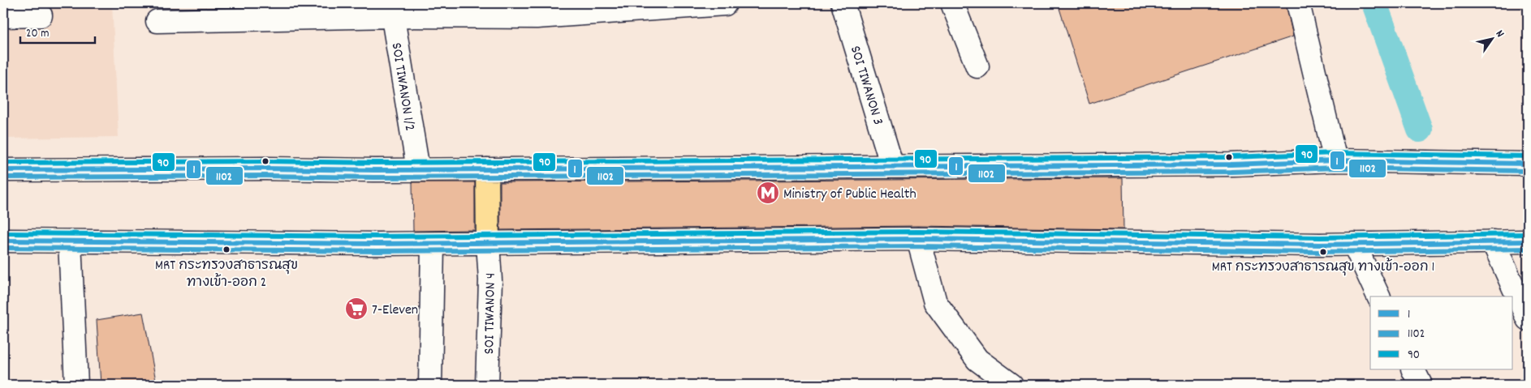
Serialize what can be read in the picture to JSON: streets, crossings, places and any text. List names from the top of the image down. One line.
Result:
{"streets":{"street":["SOI TIWANON 3","SOI TIWANON 1/2","SOI TIWANON 4"]},"places":{"metro station":["Ministry of Public Health"],"other":["MRT กระทรวงสาธารณสุข ทางเข้า-ออก 2","MRT กระทรวงสาธารณสุข ทางเข้า-ออก 1"],"supermarket":["7-Eleven"]},"lines":["transit line 90","transit line 1","transit line 1102"],"legend":["1","1102","90"],"scale_bar":"20 m","north":"top right"}
